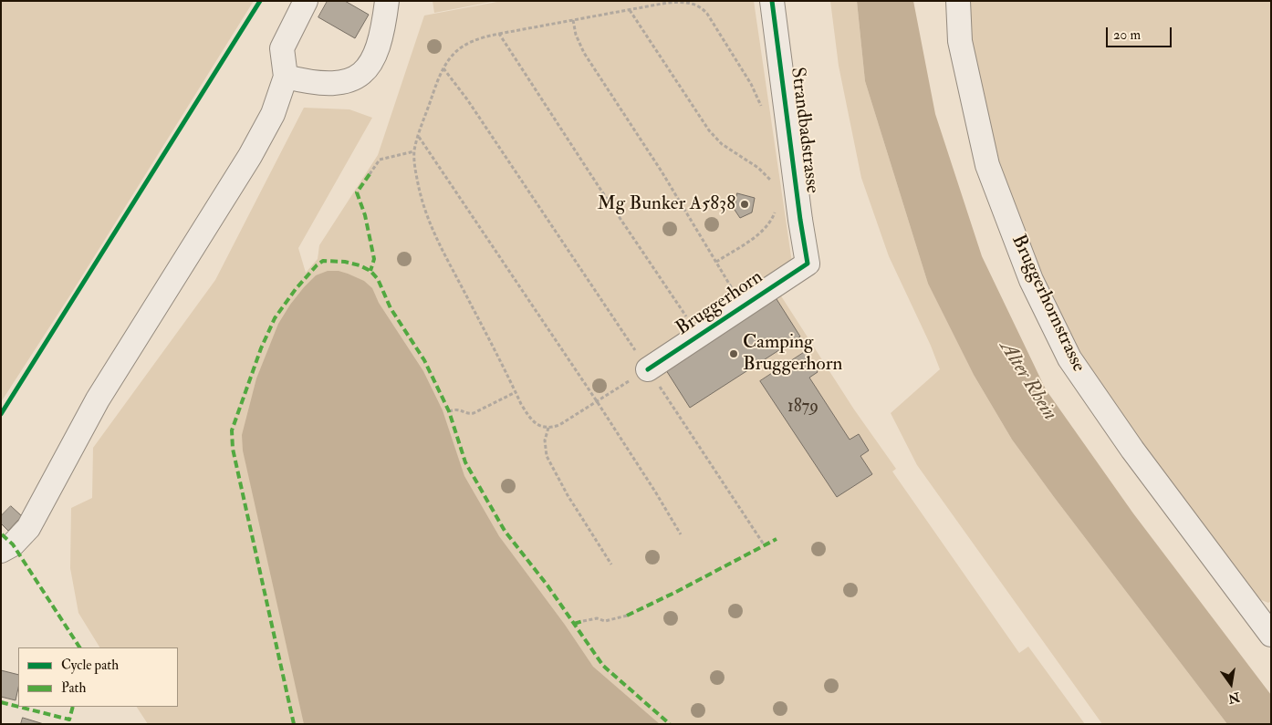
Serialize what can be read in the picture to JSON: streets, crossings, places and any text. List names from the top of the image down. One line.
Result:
{"streets":{"street":["Strandbadstrasse","Bruggerhorn","Bruggerhornstrasse"]},"crossings":[["Strandbadstrasse","Bruggerhorn"]],"water":["Alter Rhein"],"places":["Mg Bunker A5838","Camping Bruggerhorn"],"house_numbers":["1879"],"legend":["Cycle path","Path"],"scale_bar":"20 m","north":"bottom"}
